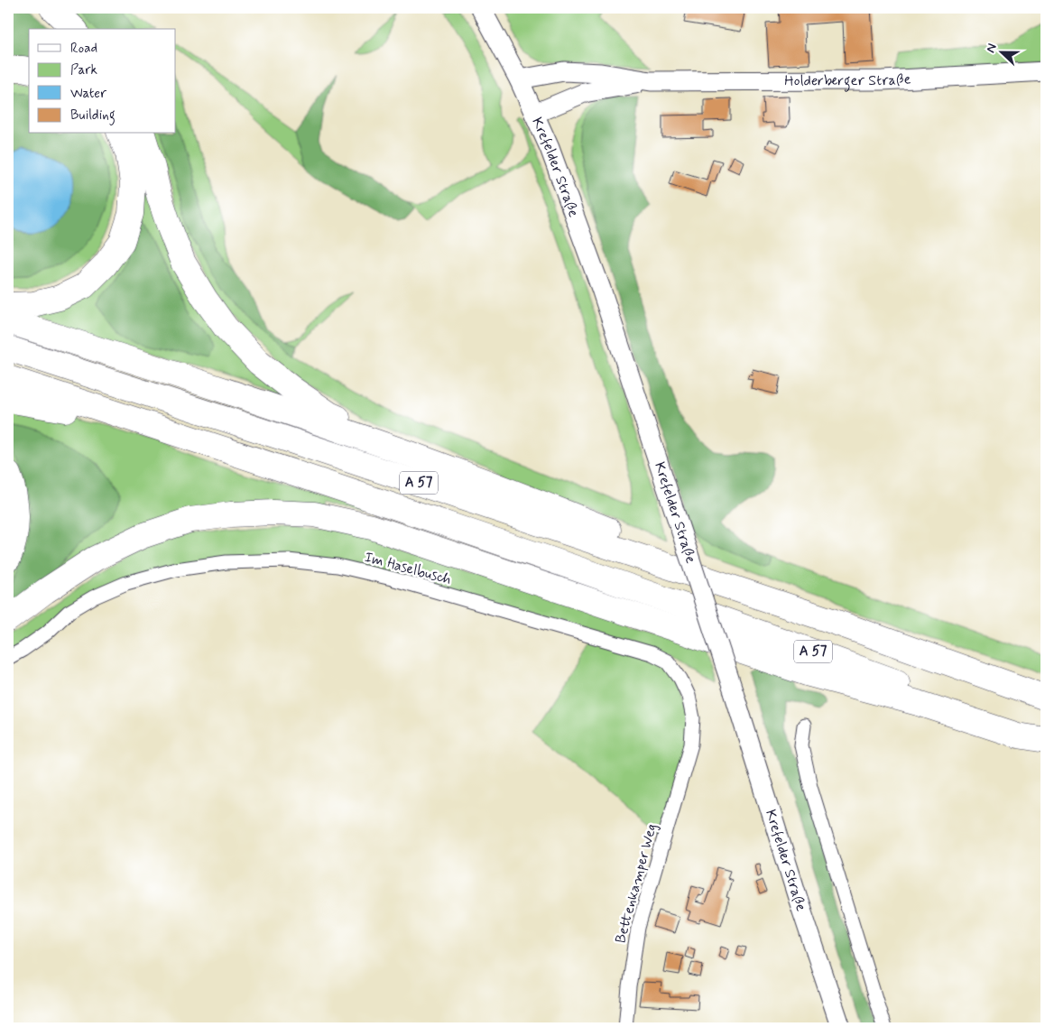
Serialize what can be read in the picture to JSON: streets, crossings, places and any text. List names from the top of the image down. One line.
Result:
{"streets":{"highway":["A 57"],"main road":["Holderberger Straße","Krefelder Straße"],"street":["Im Haselbusch","Bettenkamper Weg"]},"crossings":[["Holderberger Straße","Krefelder Straße"],["Im Haselbusch","Bettenkamper Weg"]],"legend":["Road","Park","Water","Building"],"north":"left"}
